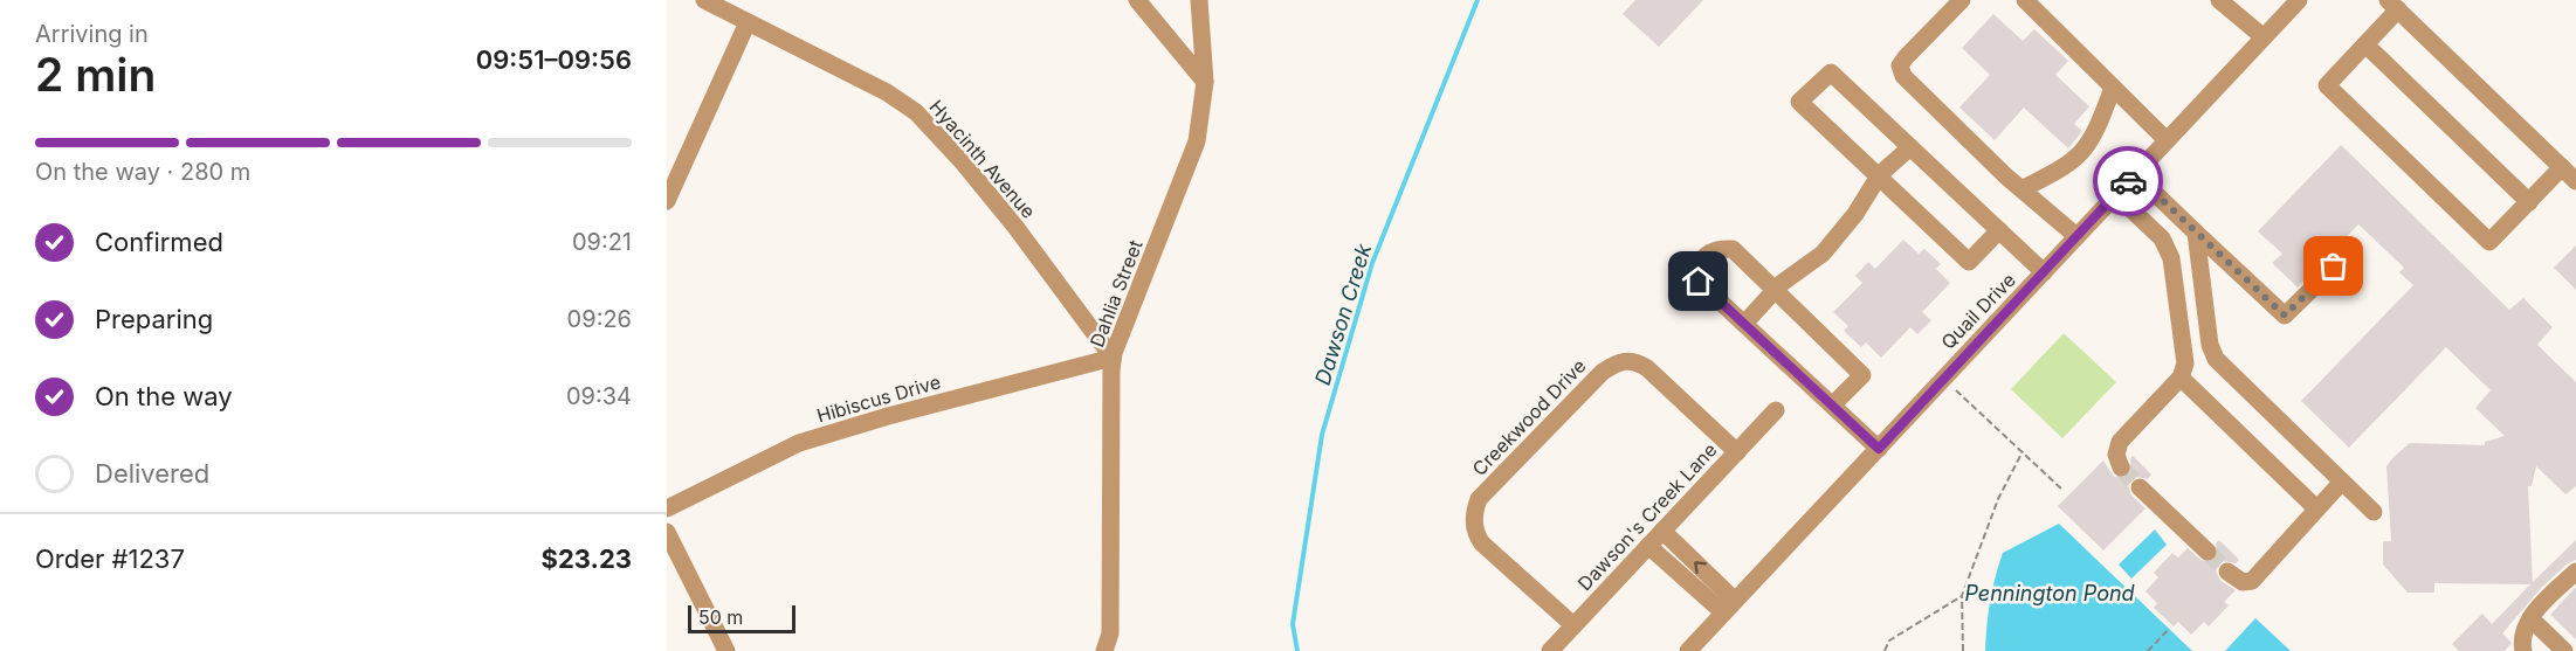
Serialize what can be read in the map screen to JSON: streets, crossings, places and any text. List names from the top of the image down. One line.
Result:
{"streets":{"street":["Hyacinth Avenue","Dahlia Street","Quail Drive","Hibiscus Drive","Creekwood Drive","Dawson's Creek Lane"]},"crossings":[["Hyacinth Avenue","Dahlia Street"],["Hyacinth Avenue","Hibiscus Drive"],["Dahlia Street","Hibiscus Drive"],["Creekwood Drive","Dawson's Creek Lane"]],"water":["Dawson Creek","Pennington Pond"],"scale_bar":"50 m","page":{"heading":["2 min","Arriving in","09:51–09:56"],"panel":["Order #1237","$23.23"],"bar":"On the way · 280 m","list":[["Confirmed","09:21"],["Preparing","09:26"],["On the way","09:34"],"Delivered"],"scale":"50 m"}}
